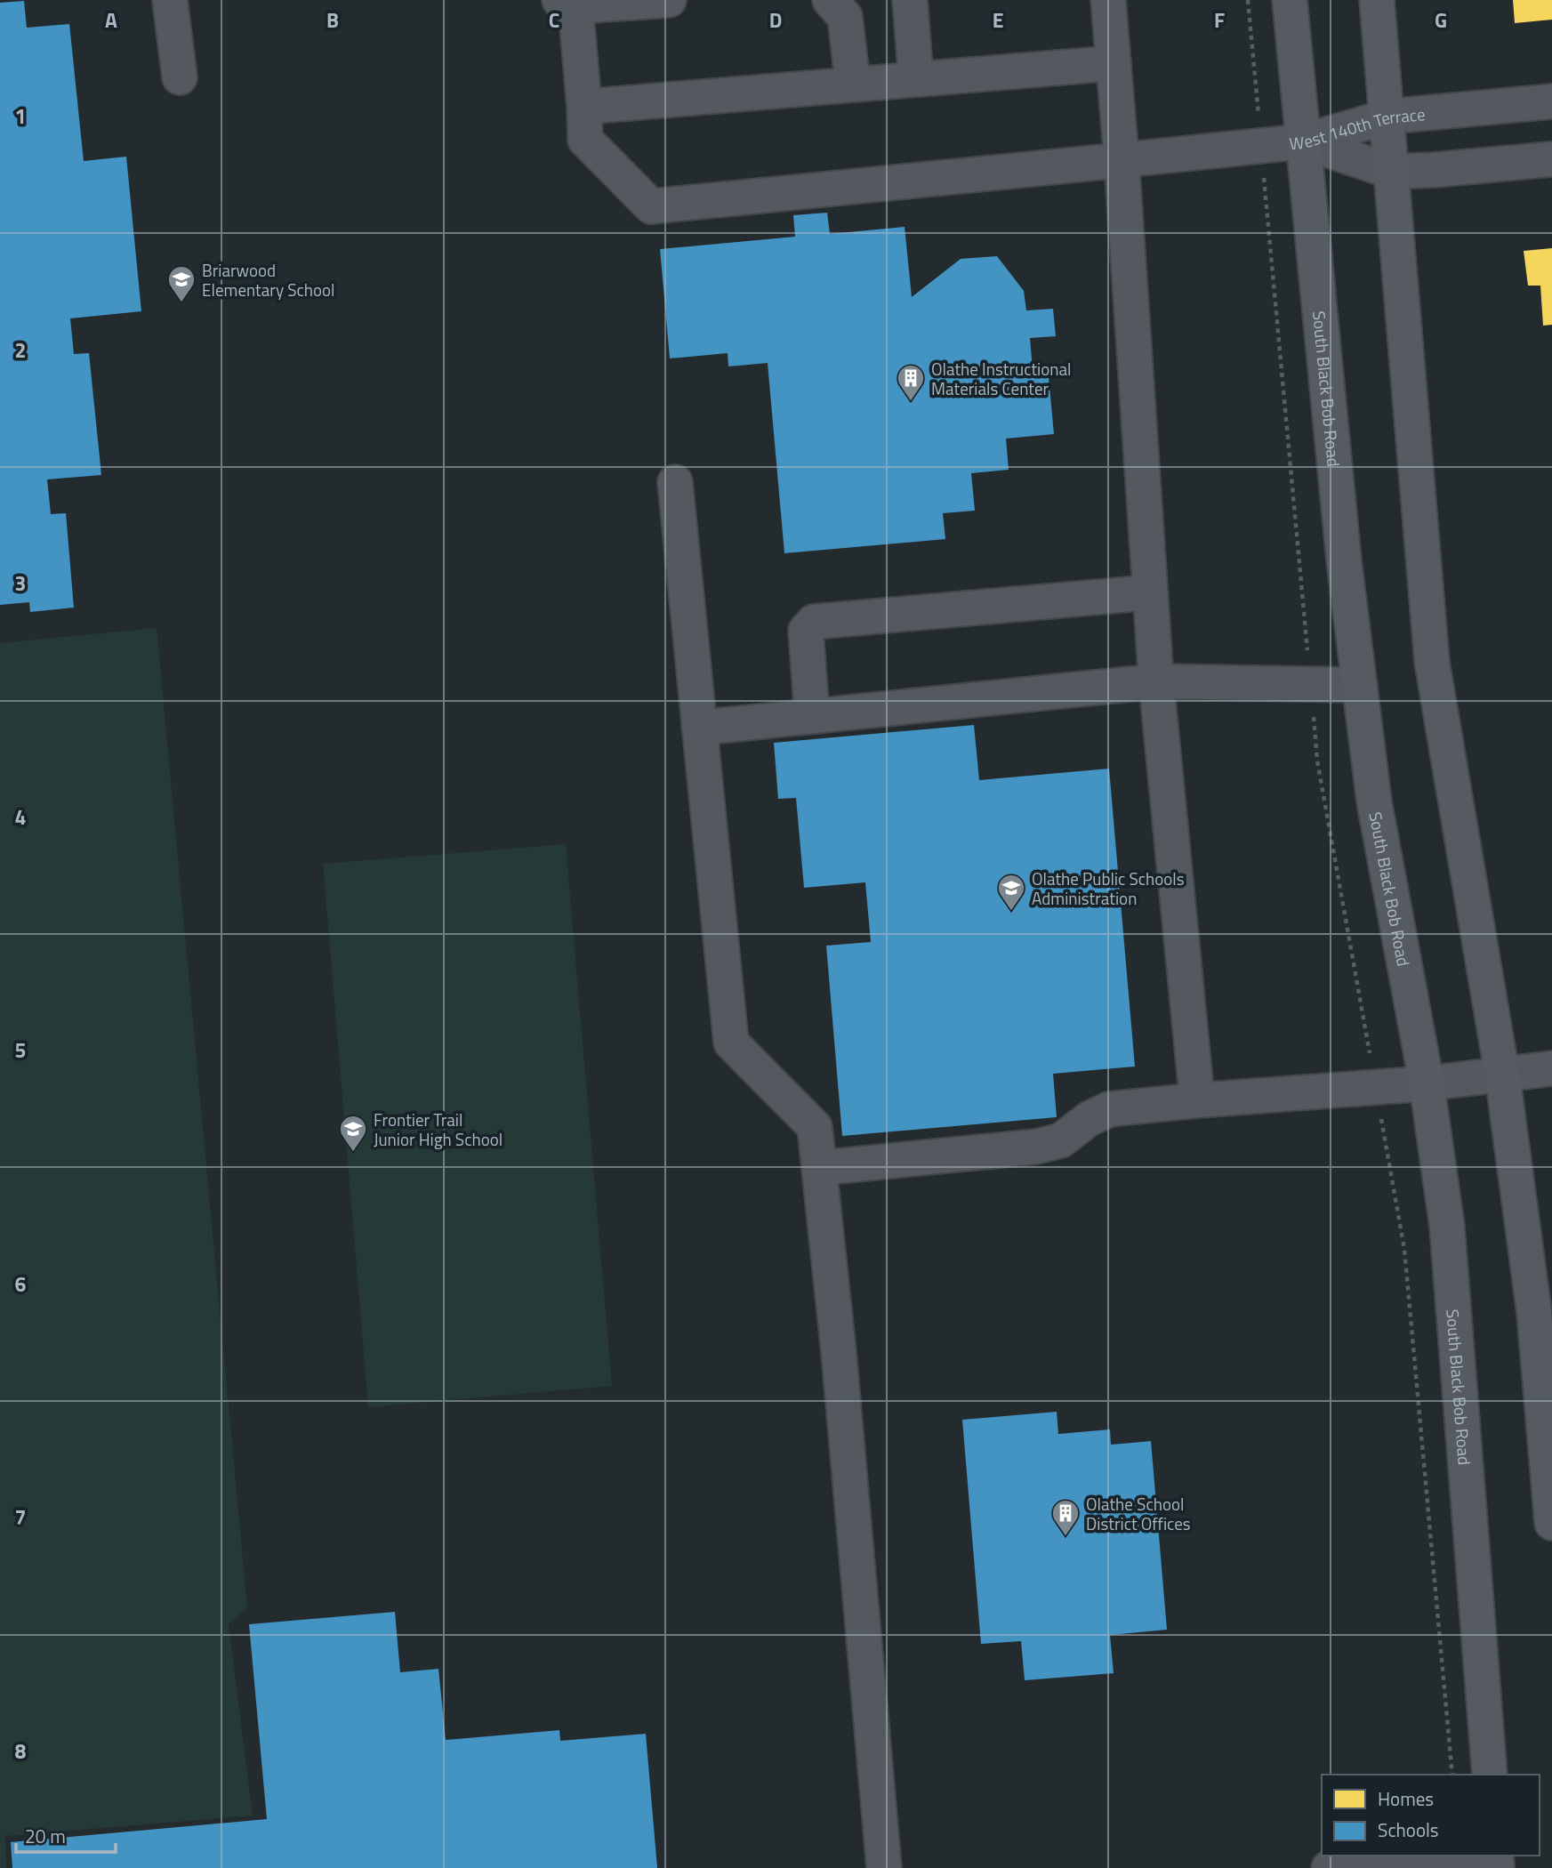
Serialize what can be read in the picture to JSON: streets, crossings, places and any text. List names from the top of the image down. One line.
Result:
{"streets":{"main road":["South Black Bob Road"],"street":["West 140th Terrace"]},"crossings":[["West 140th Terrace","South Black Bob Road"]],"places":{"school or university":["Briarwood Elementary School","Olathe Public Schools Administration","Frontier Trail Junior High School"],"building":["Olathe Instructional Materials Center","Olathe School District Offices"]},"legend":["Homes","Schools"],"scale_bar":"20 m","grid":{"columns":["A","B","C","D","E","F","G"],"rows":["1","2","3","4","5","6","7","8"]}}
